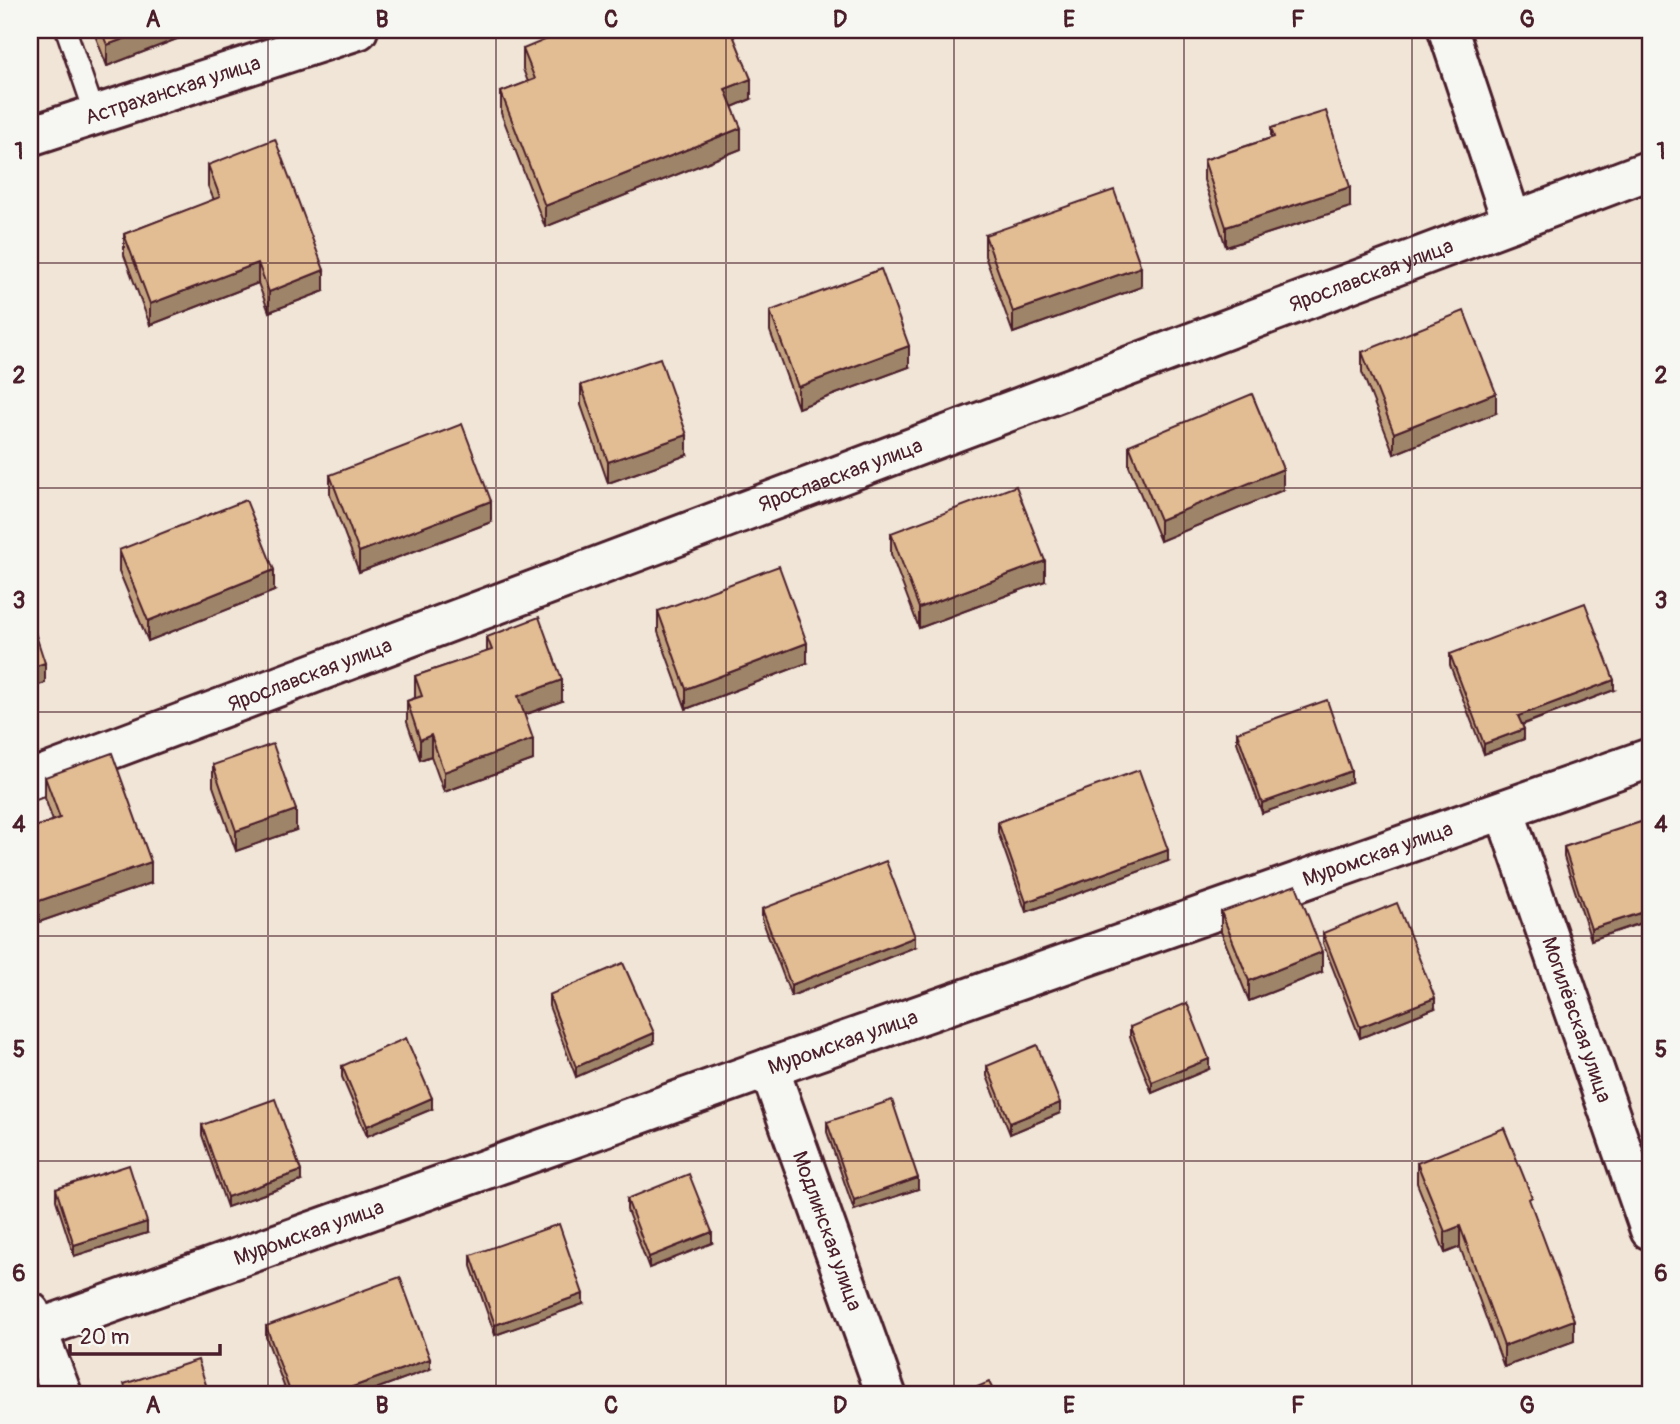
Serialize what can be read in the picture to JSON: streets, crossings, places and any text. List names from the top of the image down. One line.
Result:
{"streets":{"street":["Астраханская улица","Ярославская улица","Муромская улица","Могилёвская улица","Модлинская улица"]},"crossings":[["Муромская улица","Могилёвская улица"],["Муромская улица","Модлинская улица"]],"scale_bar":"20 m","grid":{"columns":["A","B","C","D","E","F","G"],"rows":["1","2","3","4","5","6"]}}
